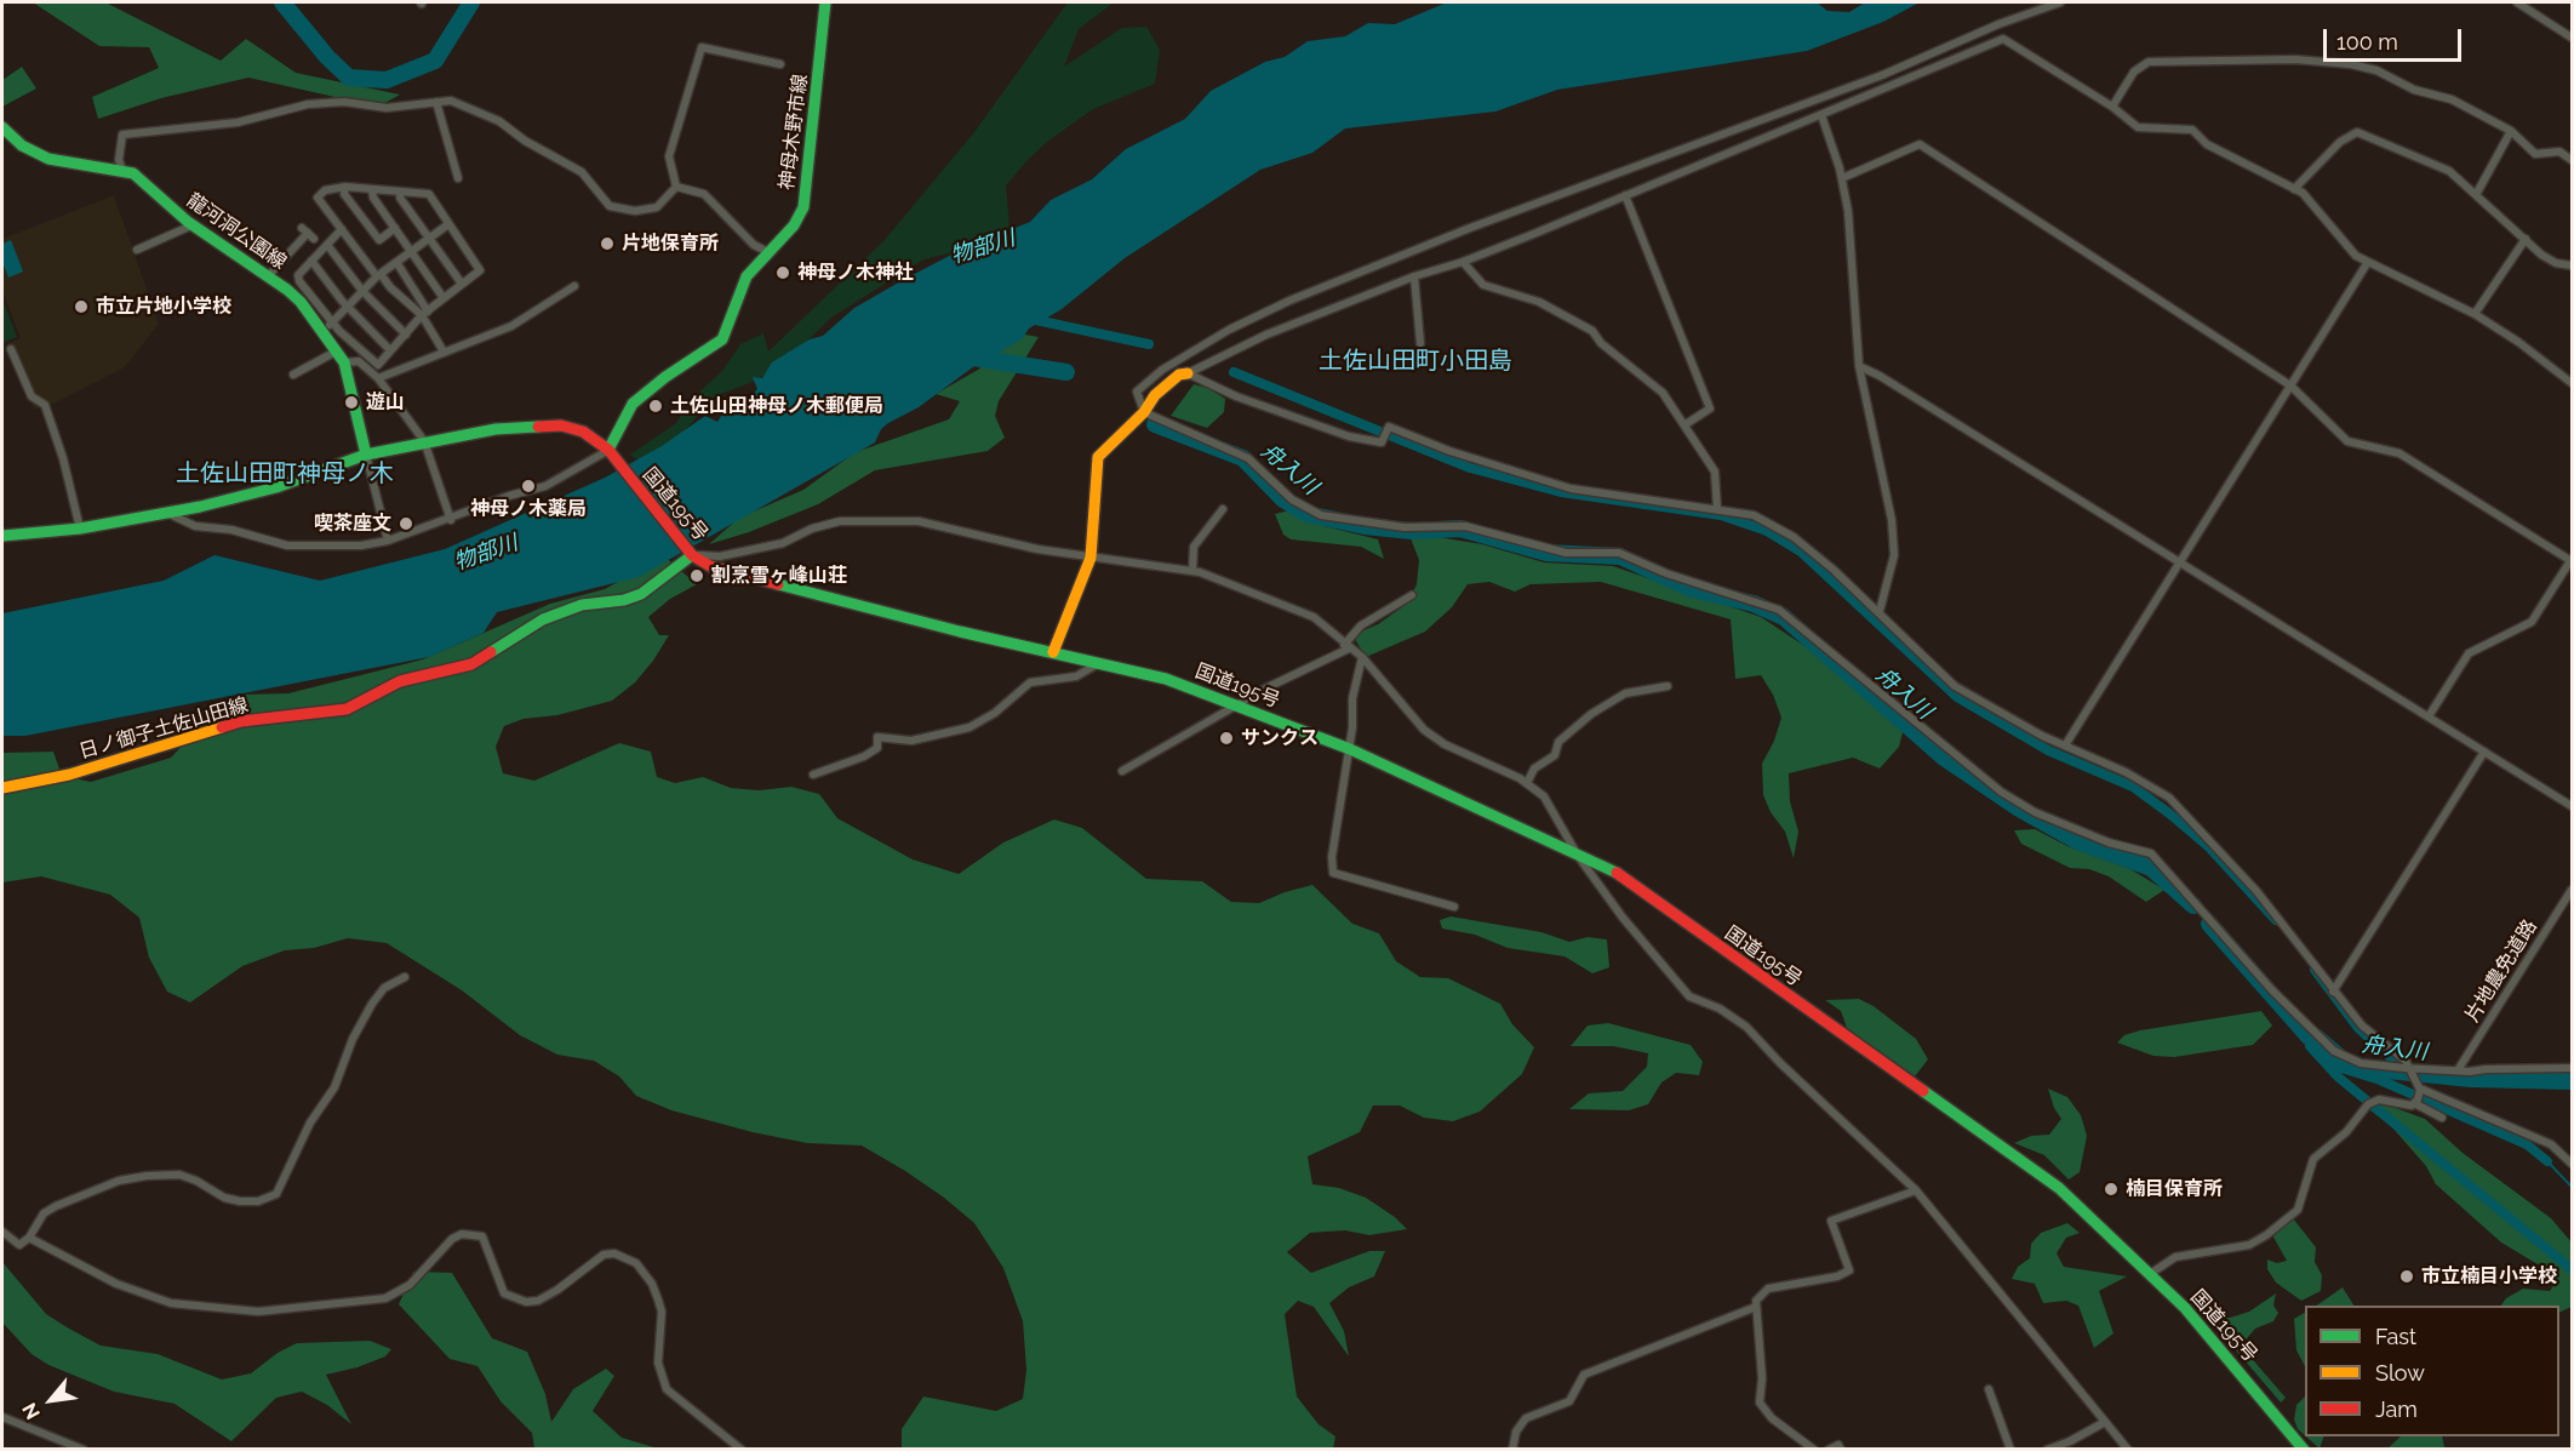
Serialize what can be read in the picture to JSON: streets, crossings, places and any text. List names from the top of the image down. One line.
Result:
{"streets":{"main road":["神母木野市線","龍河洞公園線","国道195号","日ノ御子土佐山田線"],"street":["片地農免道路"]},"crossings":[["神母木野市線","国道195号"],["龍河洞公園線","国道195号"],["国道195号","日ノ御子土佐山田線"]],"districts":["土佐山田町小田島","土佐山田町神母ノ木"],"water":["物部川","舟入川"],"places":["片地保育所","神母ノ木神社","市立片地小学校","遊山","土佐山田神母ノ木郵便局","神母ノ木薬局","喫茶座文","割烹雪ヶ峰山荘","サンクス","楠目保育所","市立楠目小学校"],"legend":["Fast","Slow","Jam"],"scale_bar":"100 m","north":"bottom left"}
